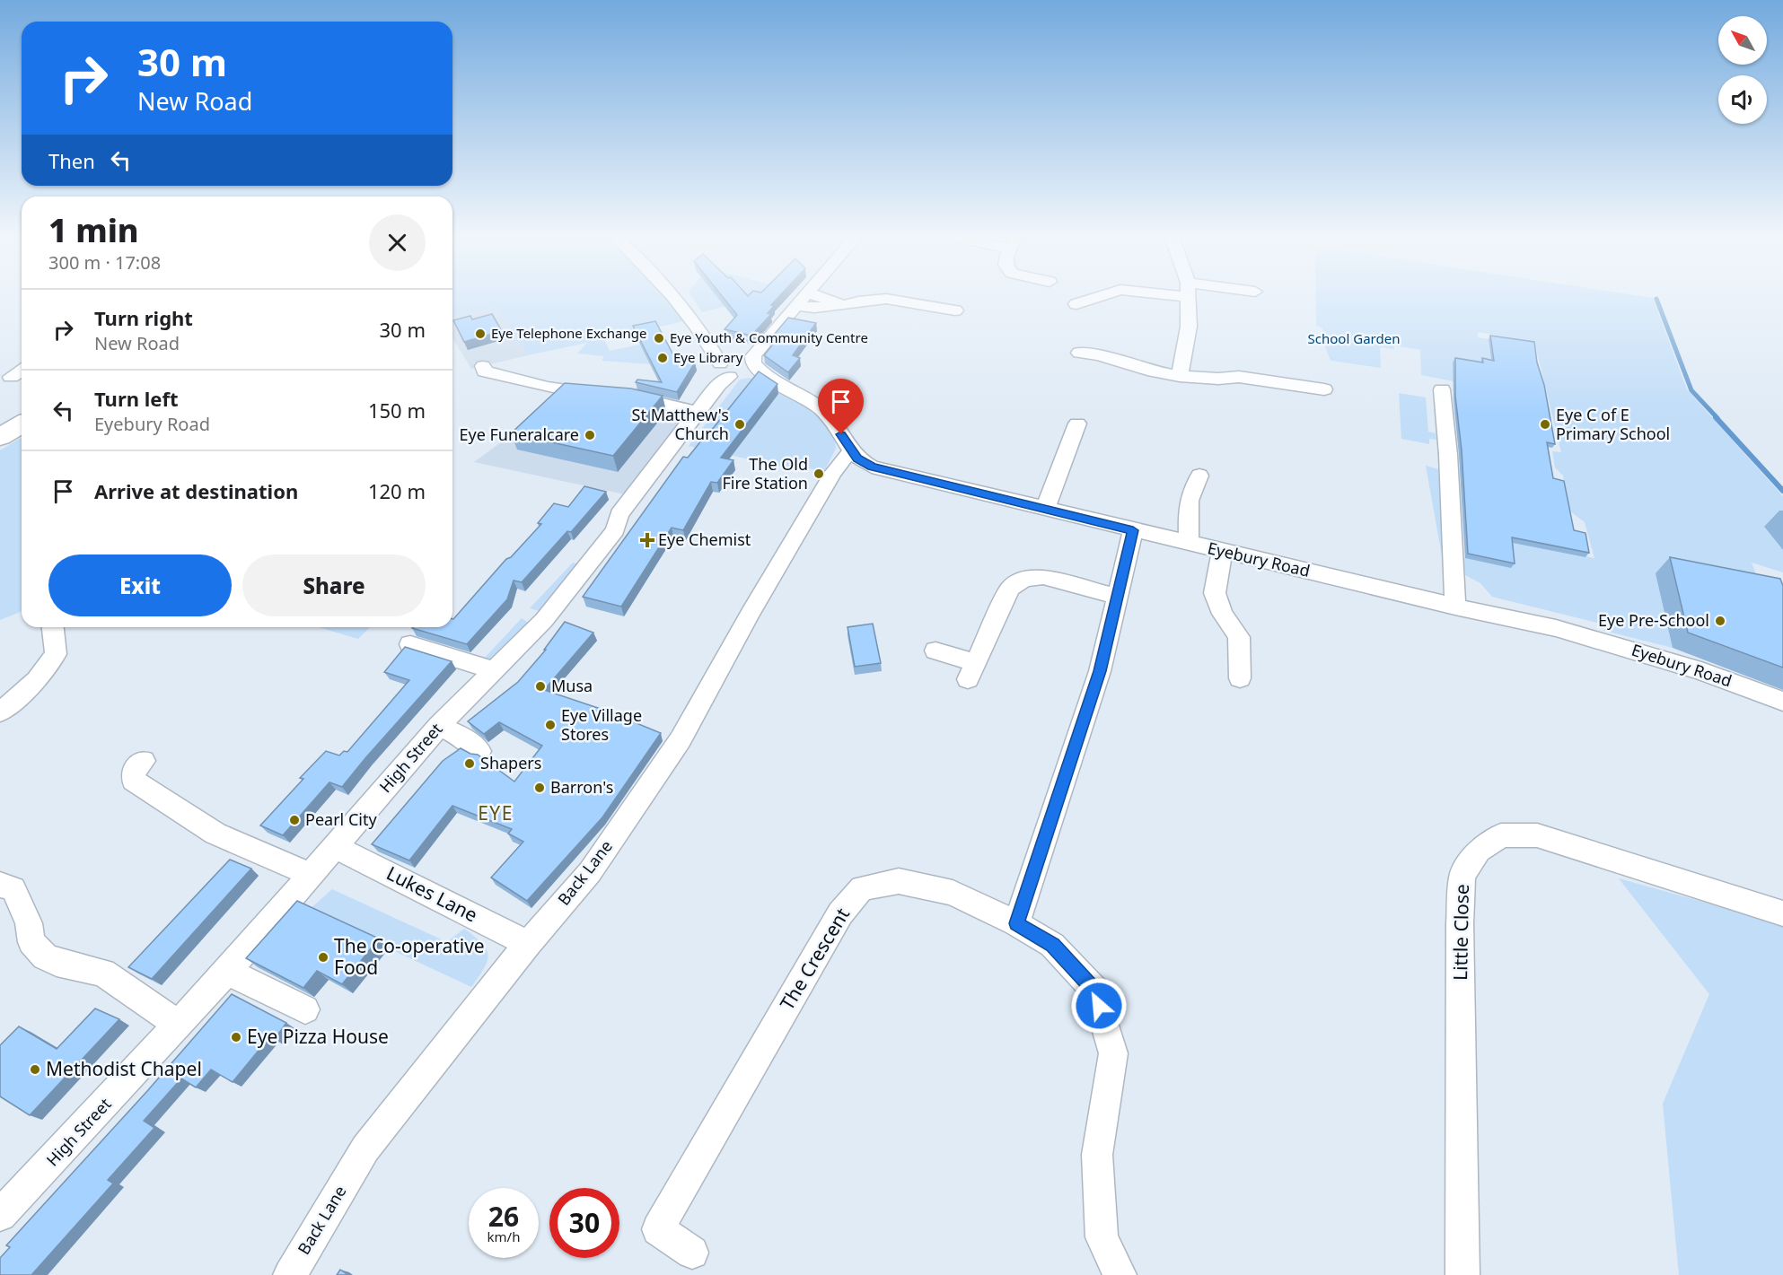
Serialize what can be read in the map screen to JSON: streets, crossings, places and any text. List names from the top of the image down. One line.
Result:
{"streets":{"street":["Eyebury Road","High Street","Back Lane","Lukes Lane","Little Close","The Crescent"]},"crossings":[["Eyebury Road","High Street"],["Eyebury Road","Back Lane"],["High Street","Lukes Lane"],["Back Lane","Lukes Lane"]],"districts":["EYE"],"parks":["School Garden"],"places":{"other":["Eye Telephone Exchange","Eye Youth & Community Centre","Eye Library","St Matthew's Church","Eye C of E Primary School","Eye Funeralcare","The Old Fire Station","Eye Pre-School","Musa","Eye Village Stores","Shapers","Barron's","Pearl City","The Co-operative Food","Eye Pizza House","Methodist Chapel"],"health":["Eye Chemist"]},"north":"top left","page":{"turn":["30 m","New Road"],"then":"Then","heading":["1 min","300 m · 17:08"],"list":[{"name":"Turn right","note":"New Road","value":"30 m"},{"name":"Turn left","note":"Eyebury Road","value":"150 m"},{"name":"Arrive at destination","value":"120 m"}],"buttons":["Exit","Share"],"speed":"26 km/h","limit":"30"}}
